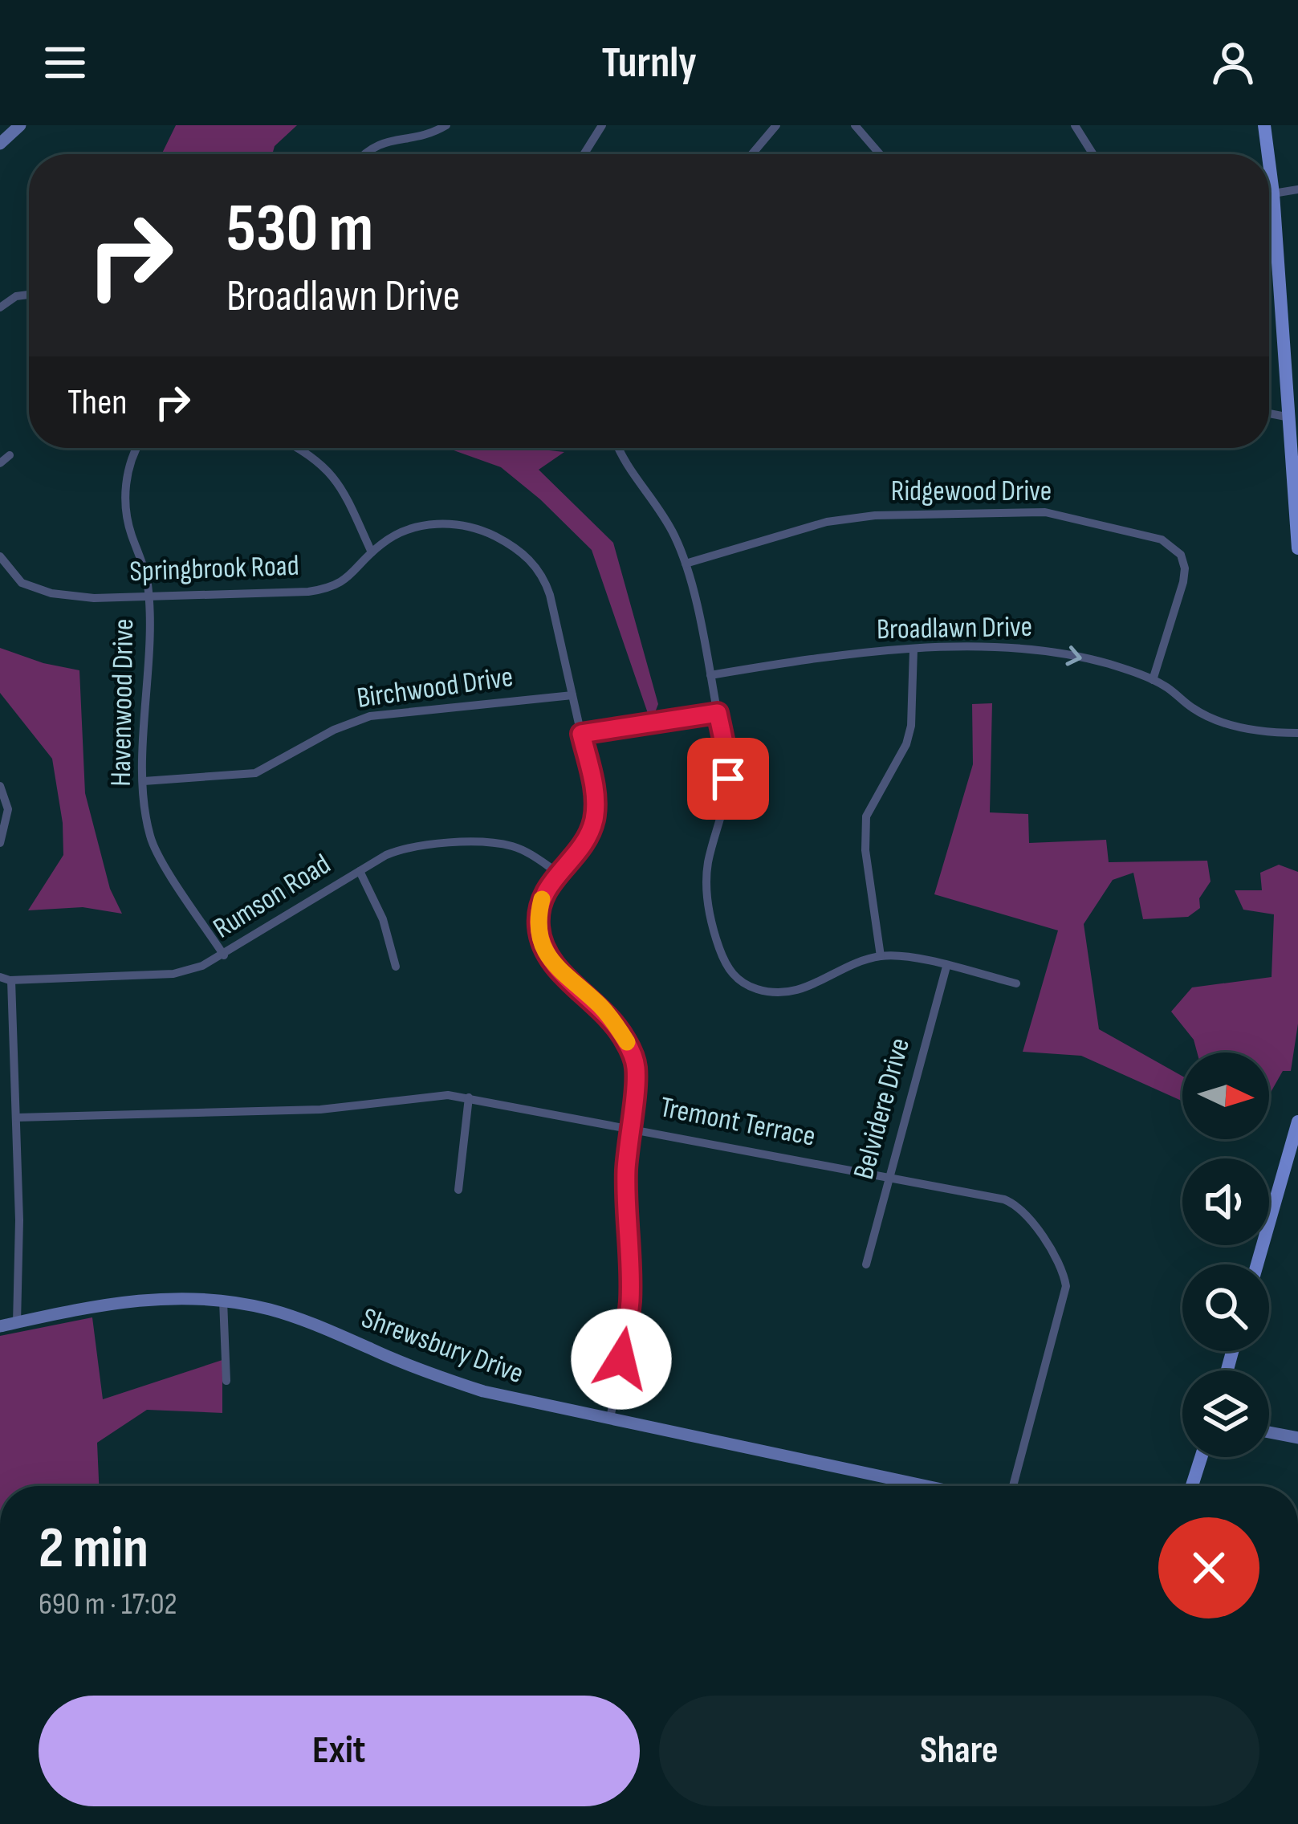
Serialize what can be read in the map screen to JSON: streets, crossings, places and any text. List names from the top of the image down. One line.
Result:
{"streets":{"main road":["Shrewsbury Drive"],"street":["Ridgewood Drive","Springbrook Road","Broadlawn Drive","Birchwood Drive","Havenwood Drive","Rumson Road","Belvidere Drive","Tremont Terrace"]},"crossings":[["Ridgewood Drive","Broadlawn Drive"],["Springbrook Road","Birchwood Drive"],["Springbrook Road","Havenwood Drive"],["Springbrook Road","Rumson Road"],["Springbrook Road","Tremont Terrace"],["Springbrook Road","Shrewsbury Drive"],["Birchwood Drive","Havenwood Drive"],["Havenwood Drive","Rumson Road"],["Belvidere Drive","Tremont Terrace"]],"one_way":["Broadlawn Drive"],"north":"right","page":{"header":"Turnly","turn":["530 m","Broadlawn Drive"],"then":"Then","heading":["2 min","690 m · 17:02"],"buttons":["Exit","Share"]}}
